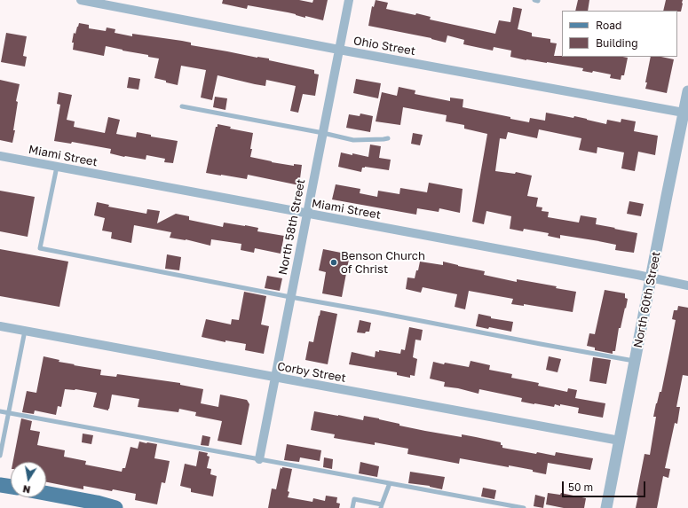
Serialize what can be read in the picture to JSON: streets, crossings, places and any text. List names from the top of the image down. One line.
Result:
{"streets":{"street":["Ohio Street","Miami Street","North 58th Street","North 60th Street","Corby Street"]},"crossings":[["Ohio Street","North 58th Street"],["Ohio Street","North 60th Street"],["Miami Street","North 58th Street"],["Miami Street","North 60th Street"],["North 58th Street","Corby Street"],["North 60th Street","Corby Street"]],"places":["Benson Church of Christ"],"legend":["Road","Building"],"scale_bar":"50 m","north":"bottom"}
